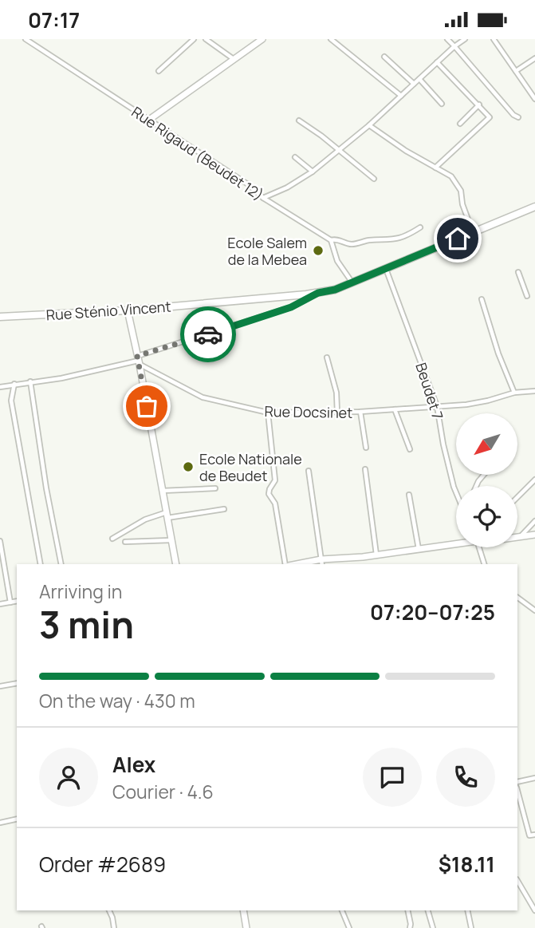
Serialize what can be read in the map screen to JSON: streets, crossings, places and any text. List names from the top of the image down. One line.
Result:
{"streets":{"main road":["Rue Sténio Vincent"],"street":["Rue Rigaud (Beudet 12)","Beudet 7","Rue Docsinet"]},"crossings":[["Rue Sténio Vincent","Beudet 7"],["Beudet 7","Rue Docsinet"]],"places":["Ecole Salem de la Mebea","Ecole Nationale de Beudet"],"north":"bottom left","page":{"status":"07:17","heading":["3 min","Arriving in","07:20–07:25"],"panel":["Alex","Courier · 4.6","Order #2689","$18.11"],"bar":"On the way · 430 m"}}
